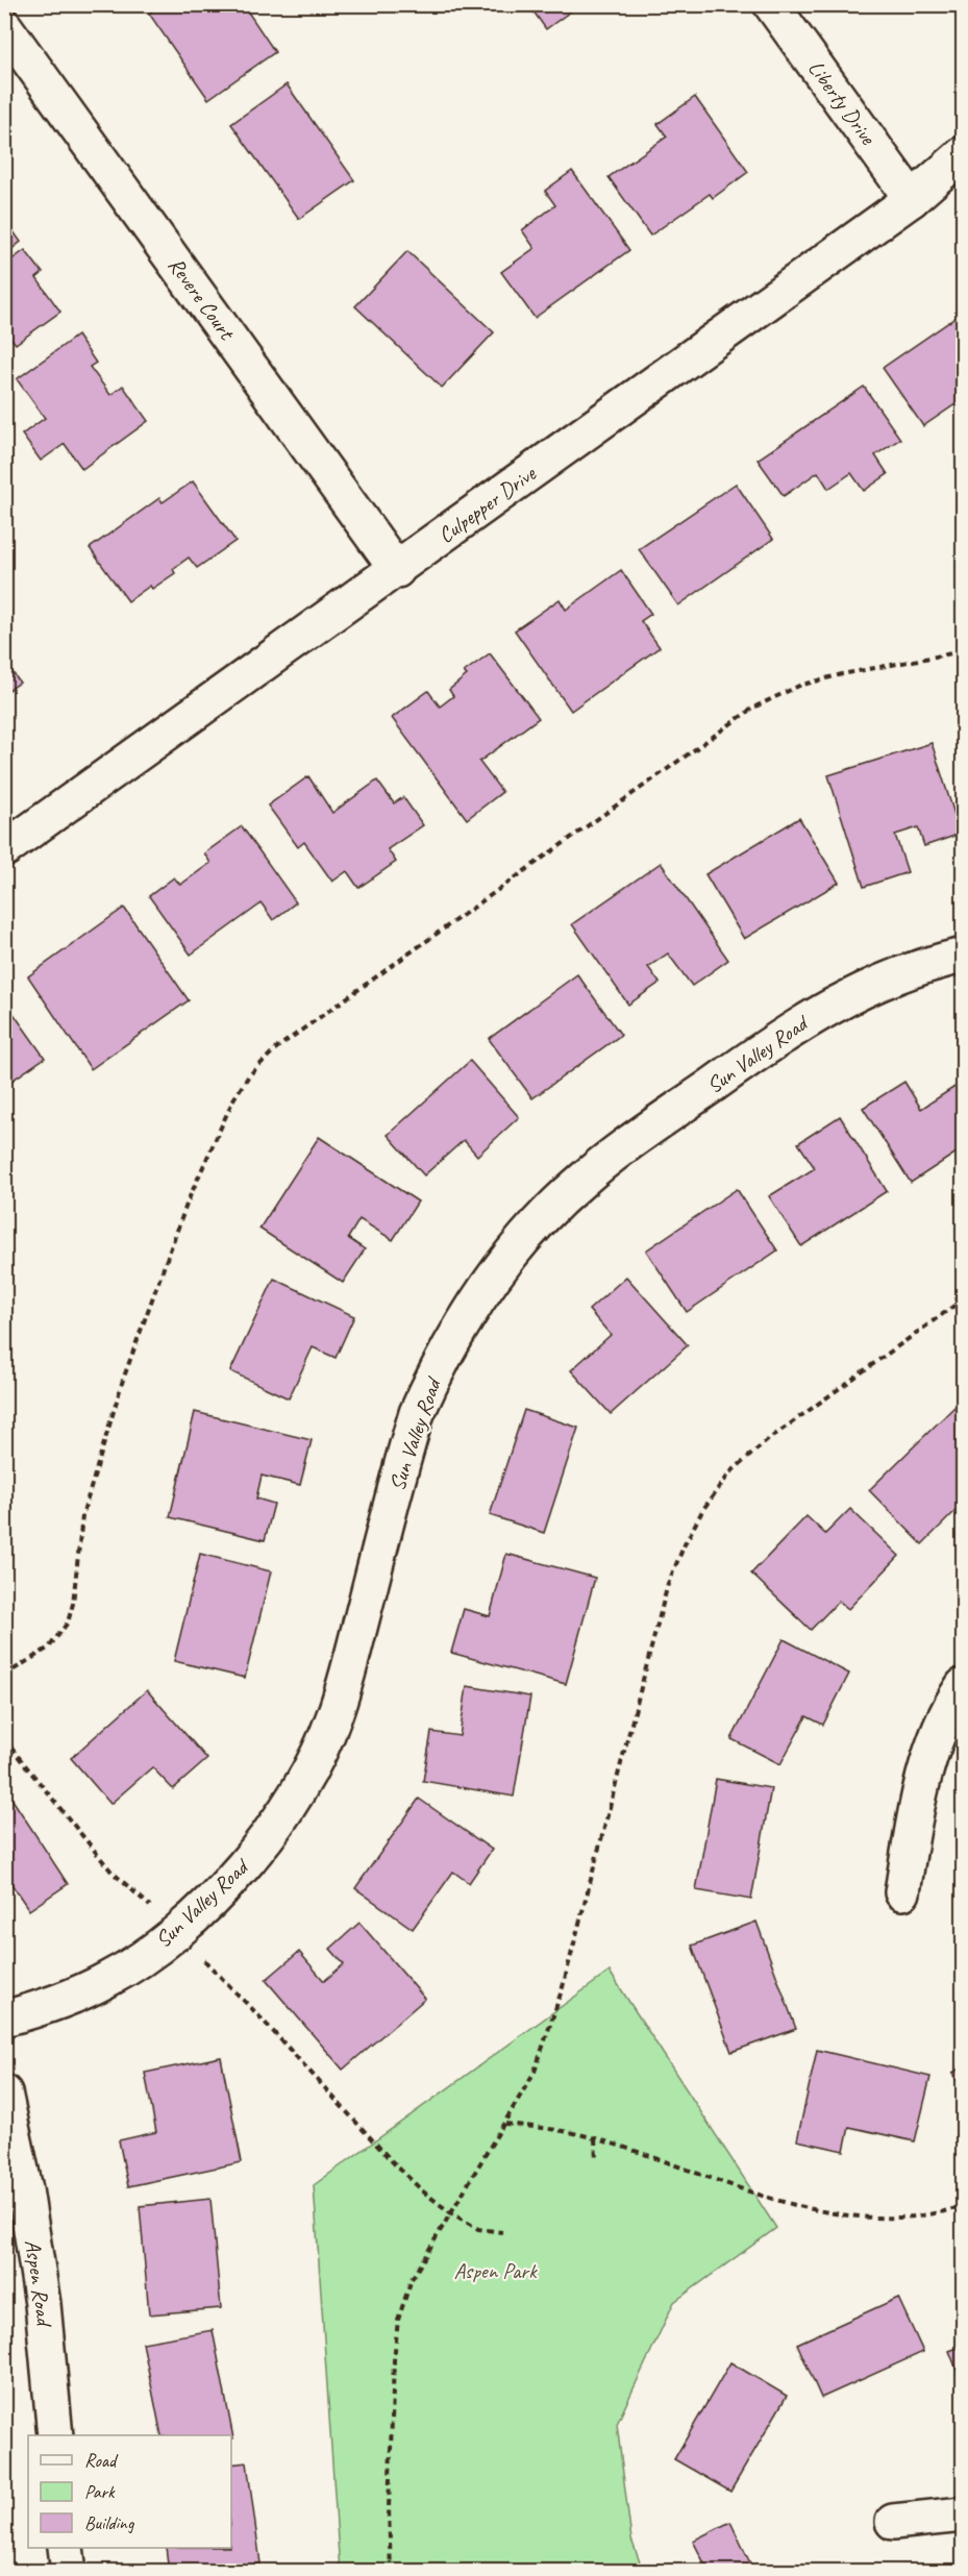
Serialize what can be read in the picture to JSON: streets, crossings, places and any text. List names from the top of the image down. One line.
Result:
{"streets":{"street":["Liberty Drive","Revere Court","Culpepper Drive","Sun Valley Road","Aspen Road"]},"crossings":[["Liberty Drive","Culpepper Drive"],["Revere Court","Culpepper Drive"]],"parks":["Aspen Park"],"legend":["Road","Park","Building"]}
